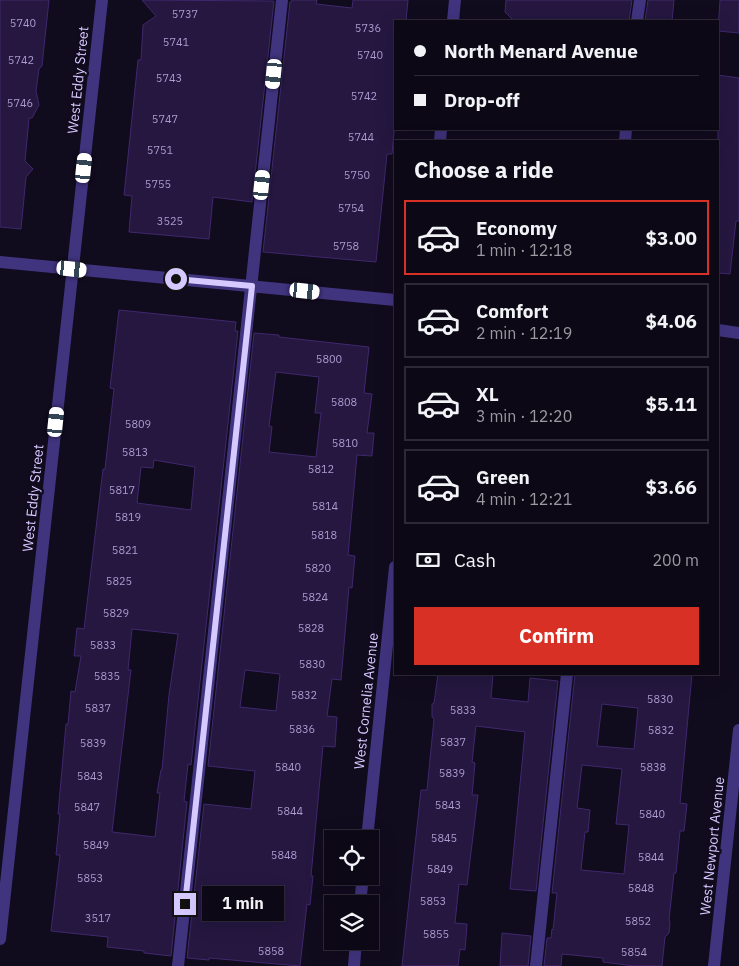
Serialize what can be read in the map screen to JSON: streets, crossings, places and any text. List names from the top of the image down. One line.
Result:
{"streets":{"street":["West Eddy Street","West Cornelia Avenue","West Newport Avenue"]},"house_numbers":["5737","5740","5736","5741","5740","5742","5743","5742","5746","5747","5744","5751","5750","5755","5754","3525","5758","5800","5808","5809","5810","5813","5812","5817","5814","5819","5818","5821","5820","5825","5824","5829","5828","5833","5830","5835","5832","5830","5837","5833","5836","5832","5837","5839","5840","5838","5839","5843","5843","5847","5844","5840","5845","5849","5848","5844","5849","5853","5848","5853","3517","5852","5855","5858","5854"],"page":{"banner":["North Menard Avenue","Drop-off"],"heading":"Choose a ride","list":[{"name":"Economy","note":"1 min · 12:18","value":"$3.00"},{"name":"Comfort","note":"2 min · 12:19","value":"$4.06"},{"name":"XL","note":"3 min · 12:20","value":"$5.11"},{"name":"Green","note":"4 min · 12:21","value":"$3.66"}],"pay":["Cash","200 m"],"buttons":"Confirm","bubble":"1 min"}}
